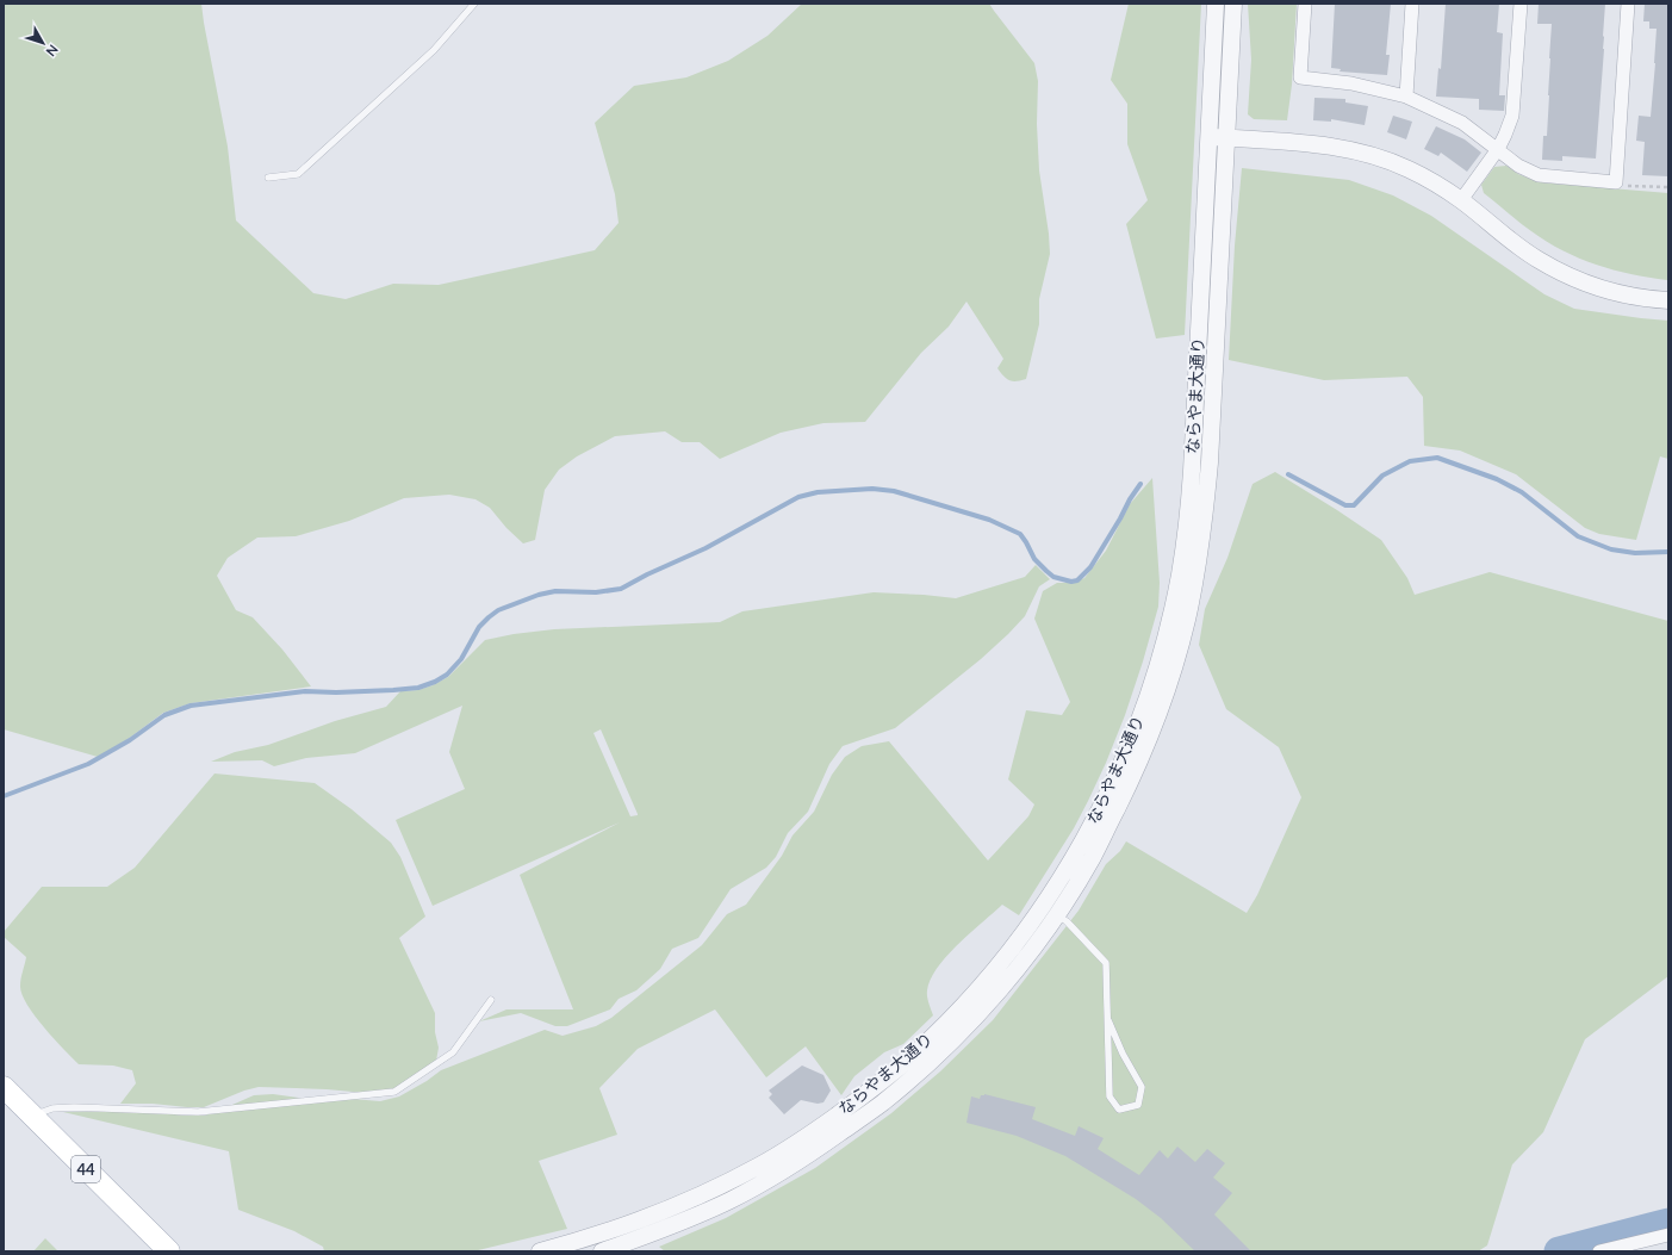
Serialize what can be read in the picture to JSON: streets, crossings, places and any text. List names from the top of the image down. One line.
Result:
{"streets":{"main road":["44"],"street":["ならやま大通り"]},"north":"bottom right"}
